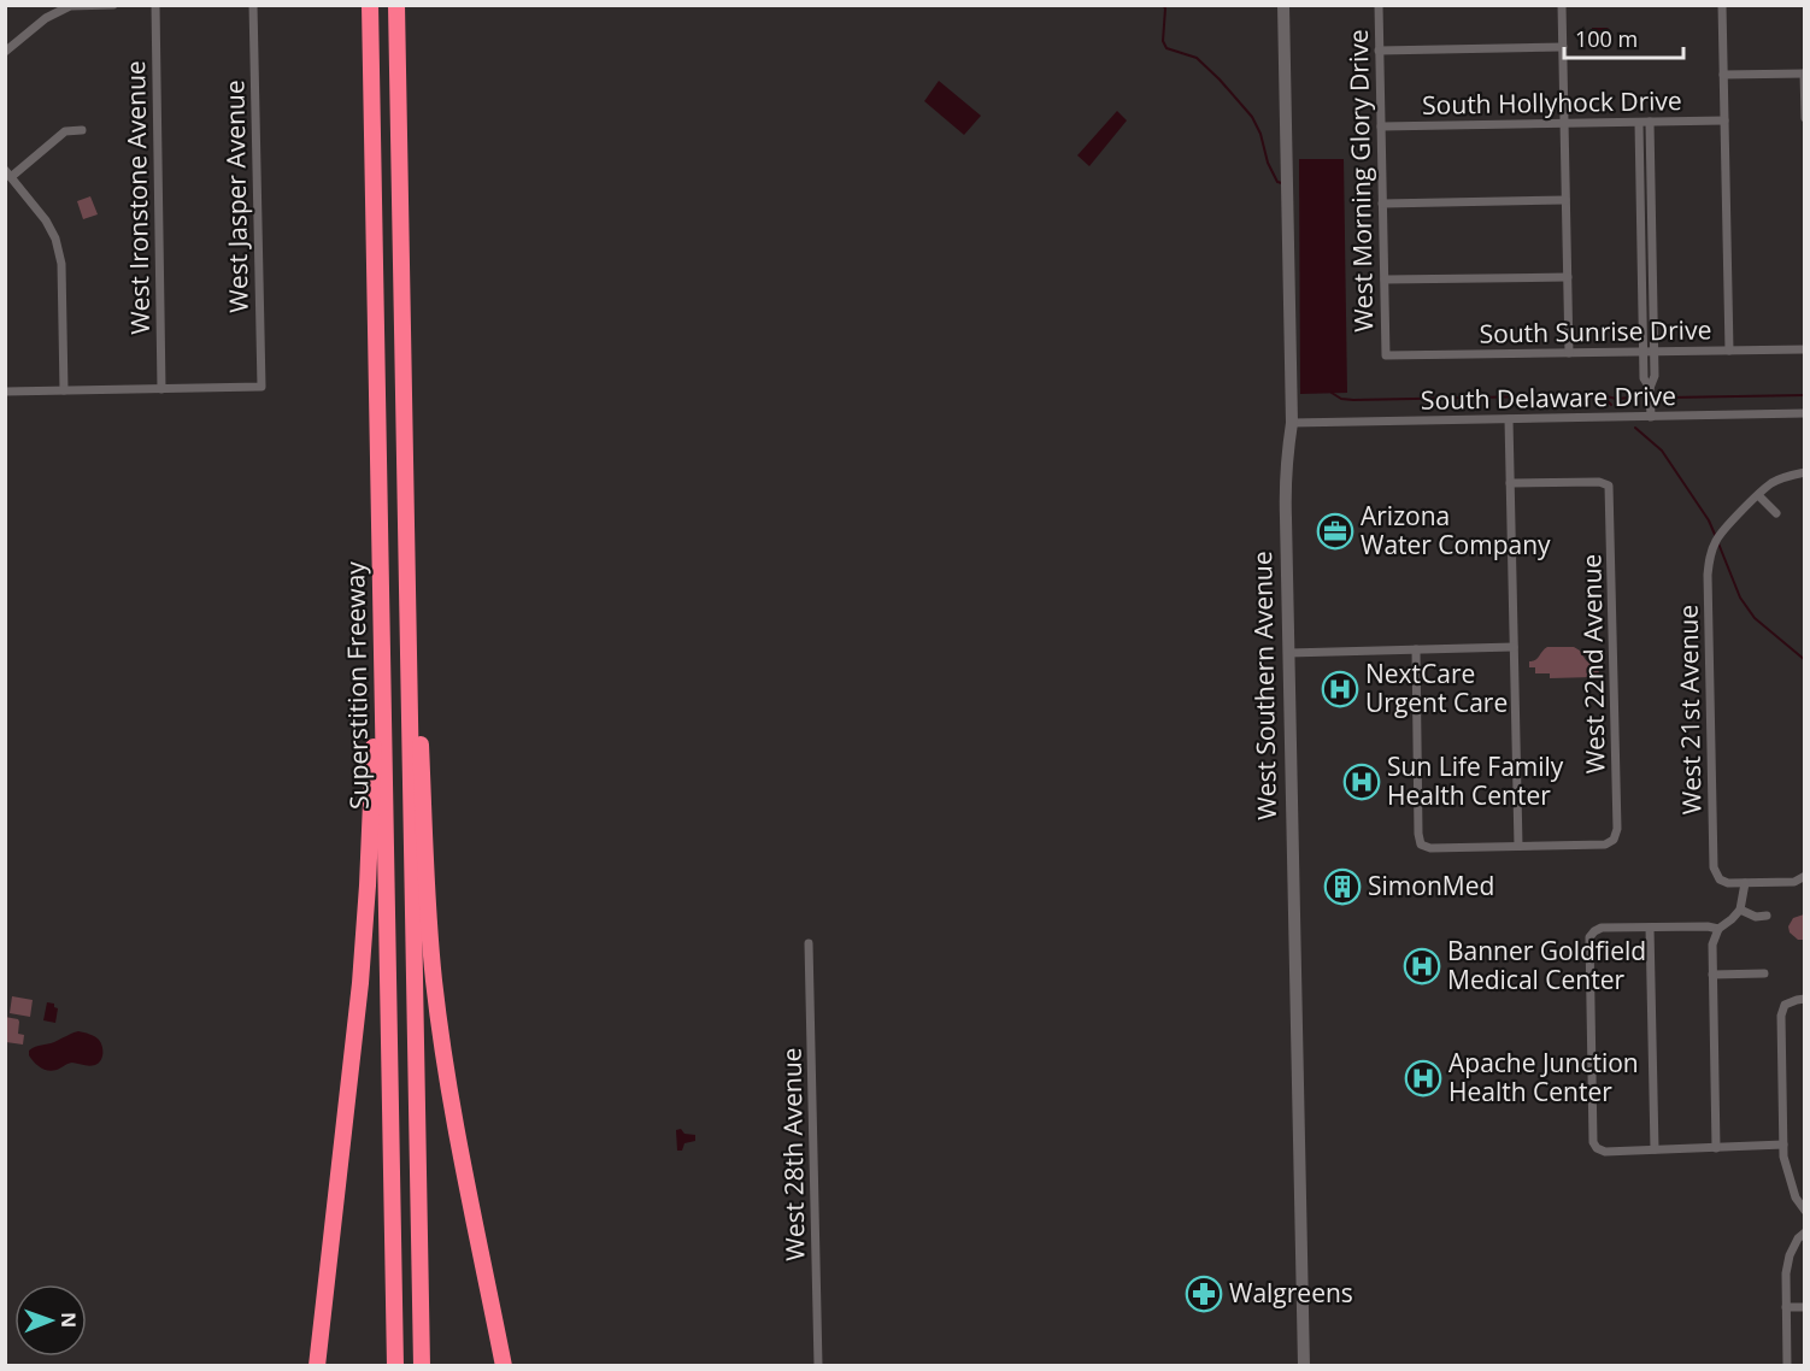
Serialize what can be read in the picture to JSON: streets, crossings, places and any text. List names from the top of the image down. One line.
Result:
{"streets":{"highway":["Superstition Freeway"],"main road":["West Southern Avenue"],"street":["South Hollyhock Drive","West Morning Glory Drive","West Jasper Avenue","West Ironstone Avenue","South Sunrise Drive","South Delaware Drive","West 22nd Avenue","West 21st Avenue","West 28th Avenue"]},"crossings":[["South Hollyhock Drive","West Morning Glory Drive"],["West Morning Glory Drive","South Sunrise Drive"],["West Jasper Avenue","West Ironstone Avenue"],["South Delaware Drive","West Southern Avenue"]],"places":{"office":["Arizona Water Company"],"hospital":["NextCare Urgent Care","Sun Life Family Health Center","Banner Goldfield Medical Center","Apache Junction Health Center"],"building":["SimonMed"],"pharmacy":["Walgreens"]},"scale_bar":"100 m","north":"right"}
